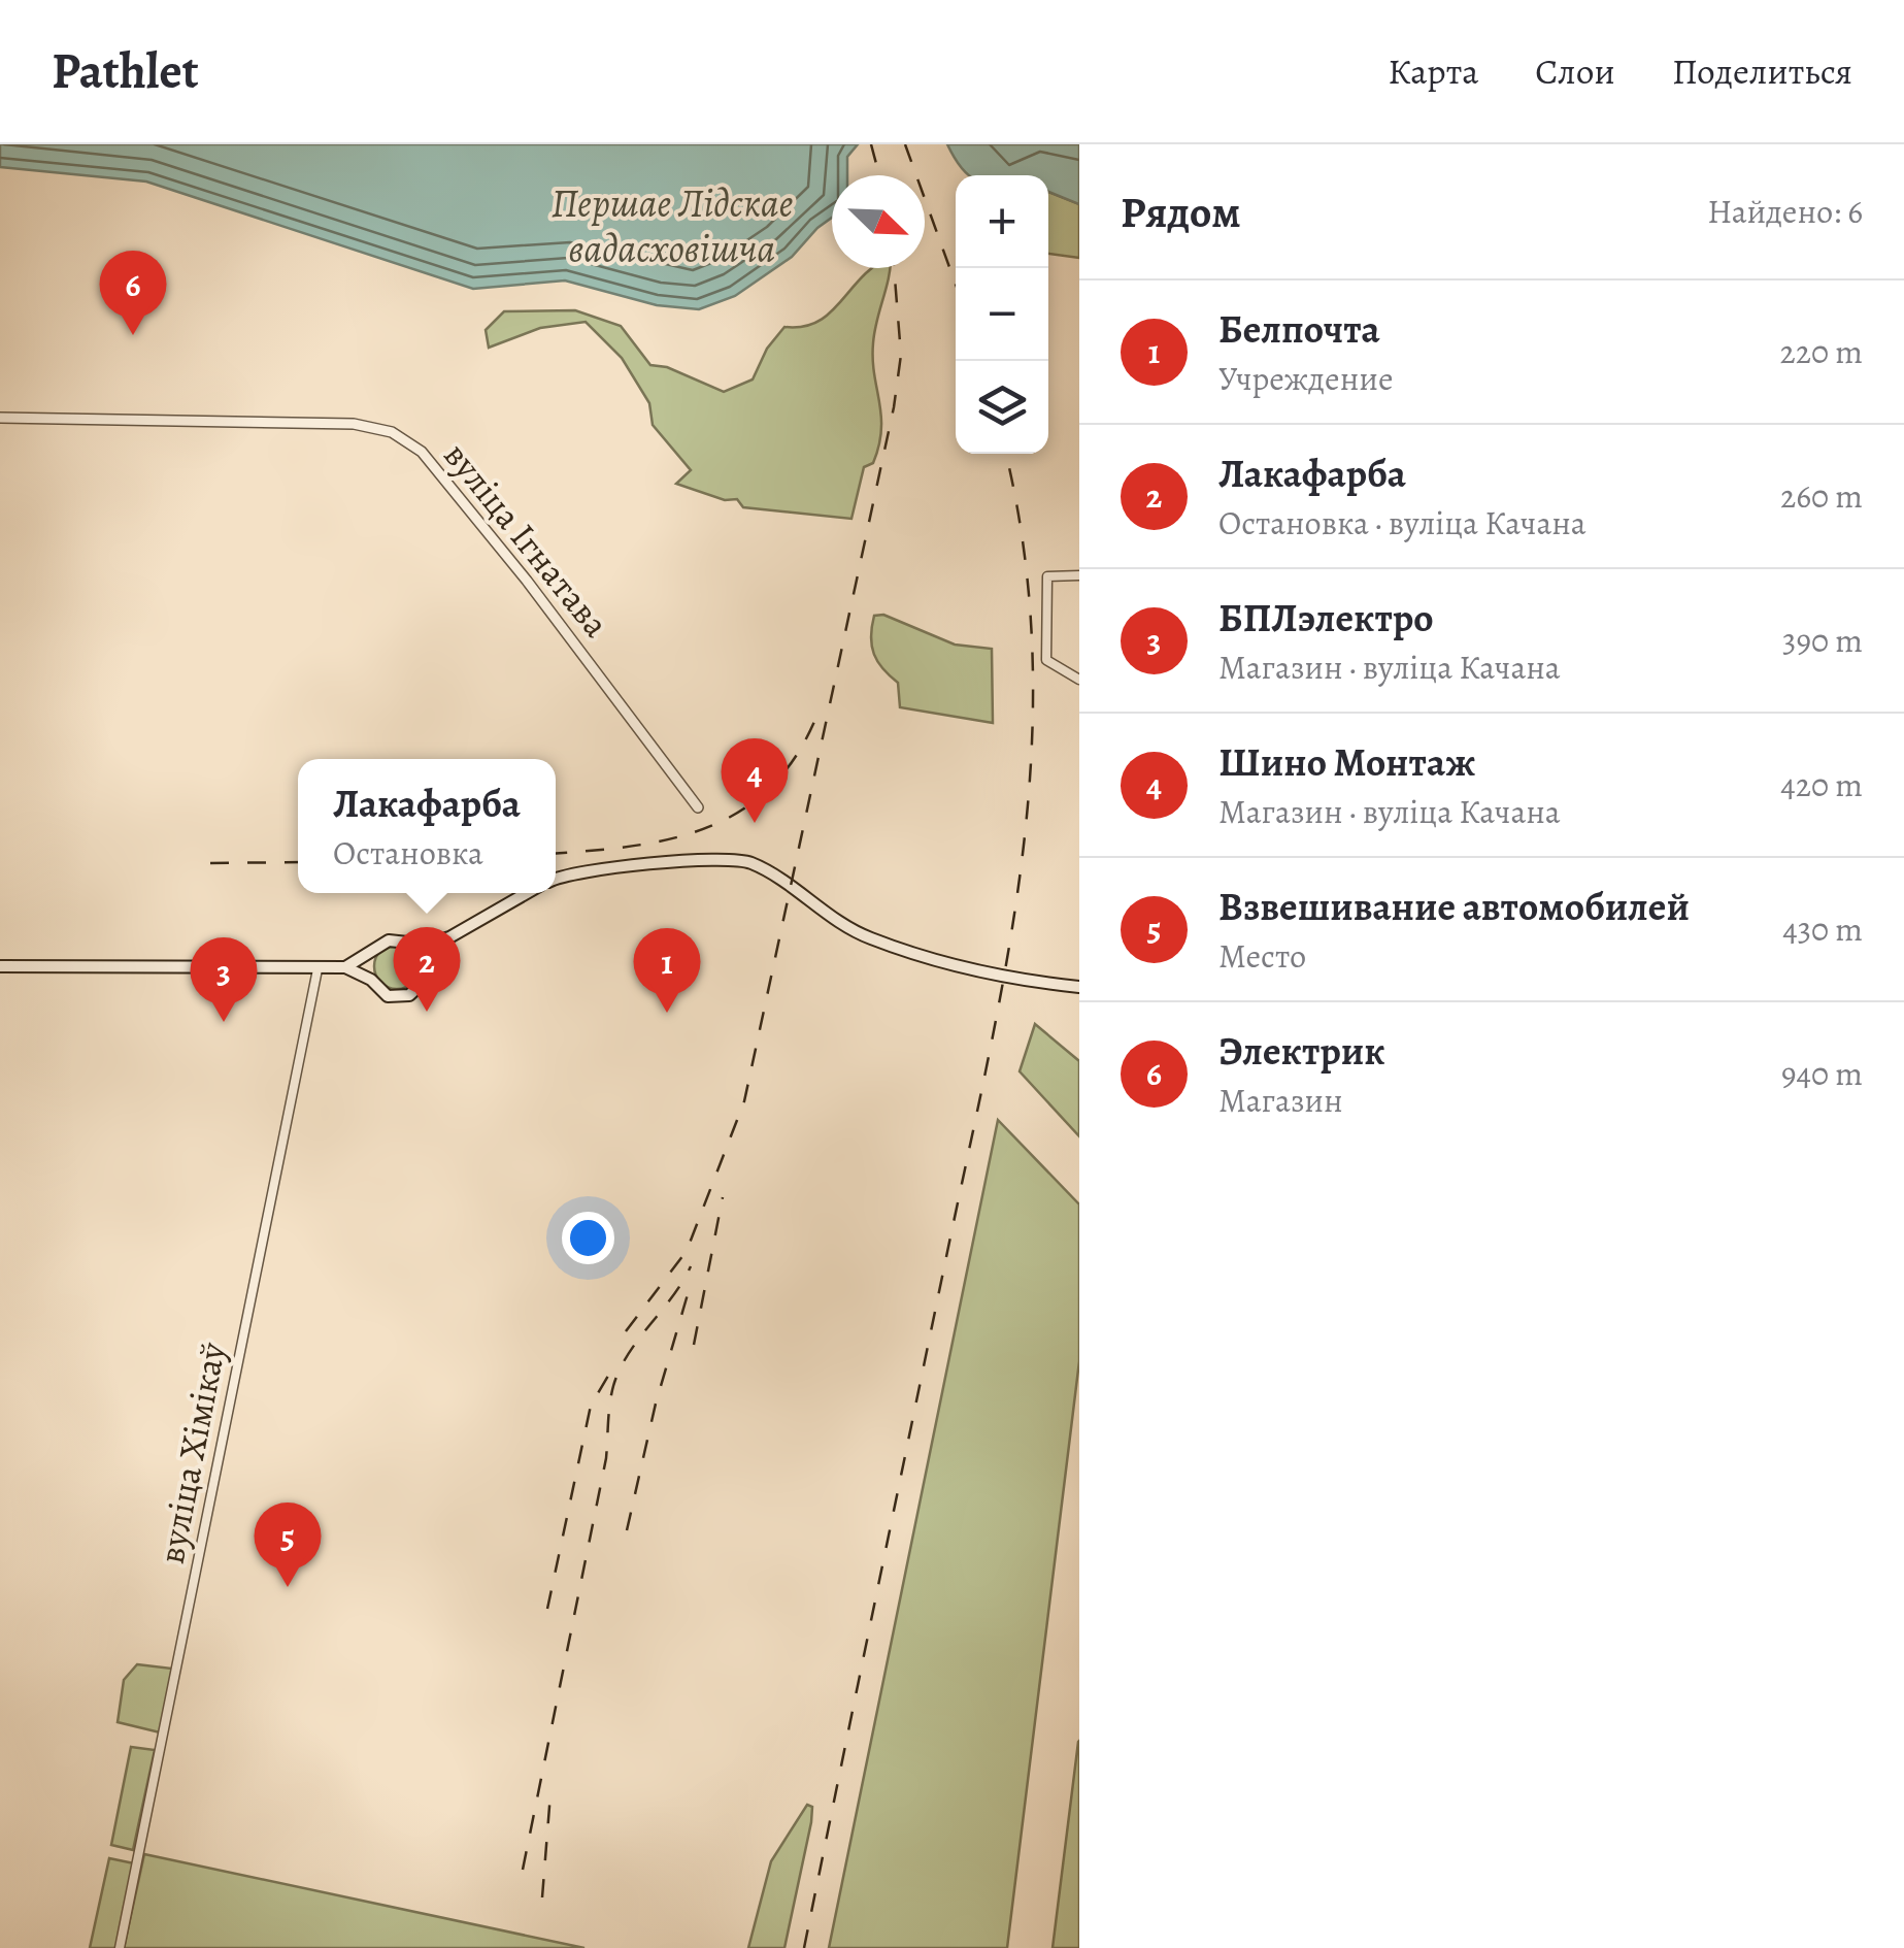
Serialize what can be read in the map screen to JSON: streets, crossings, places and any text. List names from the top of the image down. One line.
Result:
{"streets":{"street":["вуліца Ігнатава","вуліца Хімікаў"]},"water":["Першае Лідскае вадасховішча"],"north":"bottom right","page":{"header":"Pathlet","nav":["Карта","Слои","Поделиться"],"heading":["Рядом","Найдено: 6"],"map_buttons":["+","−"],"pins":["6","4","2","1","3","5"],"list":[{"mark":"1","name":"Белпочта","note":"Учреждение","value":"220 m"},{"mark":"2","name":"Лакафарба","note":"Остановка · вуліца Качана","value":"260 m"},{"mark":"3","name":"БПЛэлектро","note":"Магазин · вуліца Качана","value":"390 m"},{"mark":"4","name":"Шино Монтаж","note":"Магазин · вуліца Качана","value":"420 m"},{"mark":"5","name":"Взвешивание автомобилей","note":"Место","value":"430 m"},{"mark":"6","name":"Электрик","note":"Магазин","value":"940 m"}],"popup":["Лакафарба","Остановка"]}}
